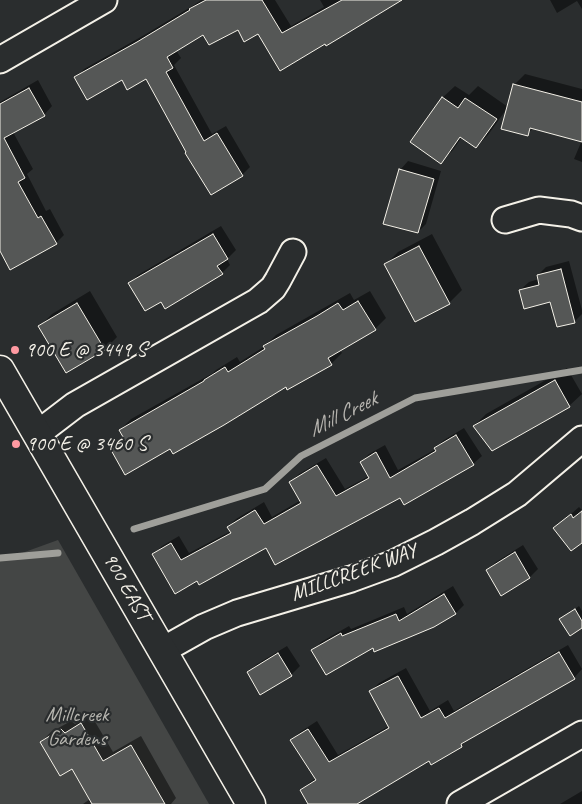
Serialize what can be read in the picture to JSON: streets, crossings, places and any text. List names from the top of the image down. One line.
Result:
{"streets":{"main road":["900 EAST"],"street":["MILLCREEK WAY"]},"crossings":[["MILLCREEK WAY","900 EAST"]],"water":["Mill Creek"],"parks":["Millcreek Gardens"],"places":["900 E @ 3449 S","900 E @ 3460 S"]}
